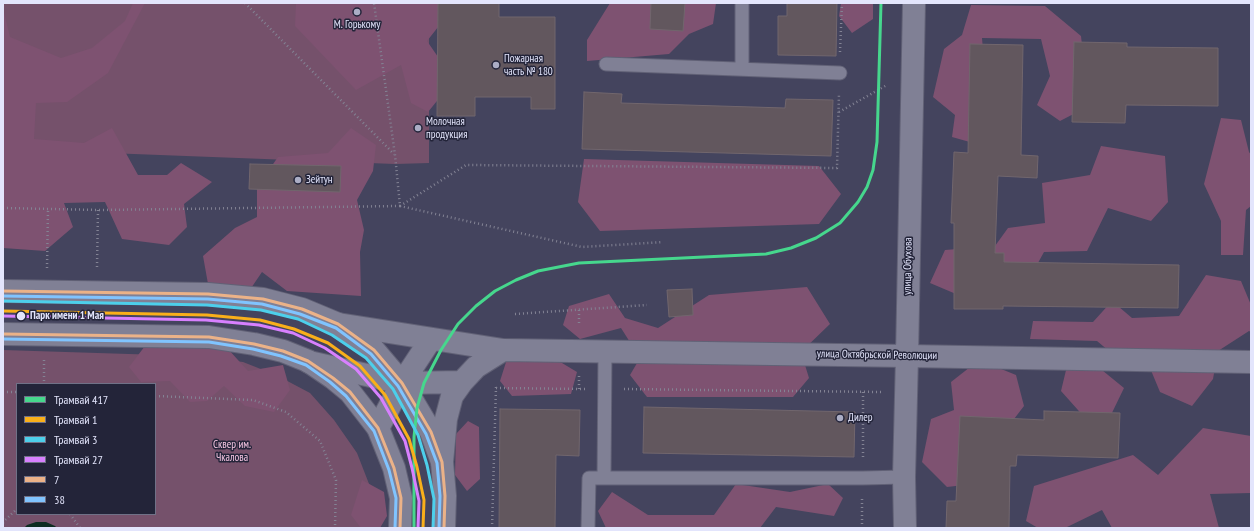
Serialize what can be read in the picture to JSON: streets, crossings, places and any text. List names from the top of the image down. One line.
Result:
{"streets":{"street":["улица Обухова","улица Октябрьской Революции"]},"crossings":[["улица Обухова","улица Октябрьской Революции"]],"parks":["Сквер им. Чкалова"],"places":["М. Горькому","Пожарная часть № 180","Молочная продукция","Зейтун","Парк имени 1 Мая","Дилер"],"lines":["tram line 417","transit line 7","transit line 38","tram line 3","tram line 1","tram line 27"],"legend":["Трамвай 417","Трамвай 1","Трамвай 3","Трамвай 27","7","38"]}
